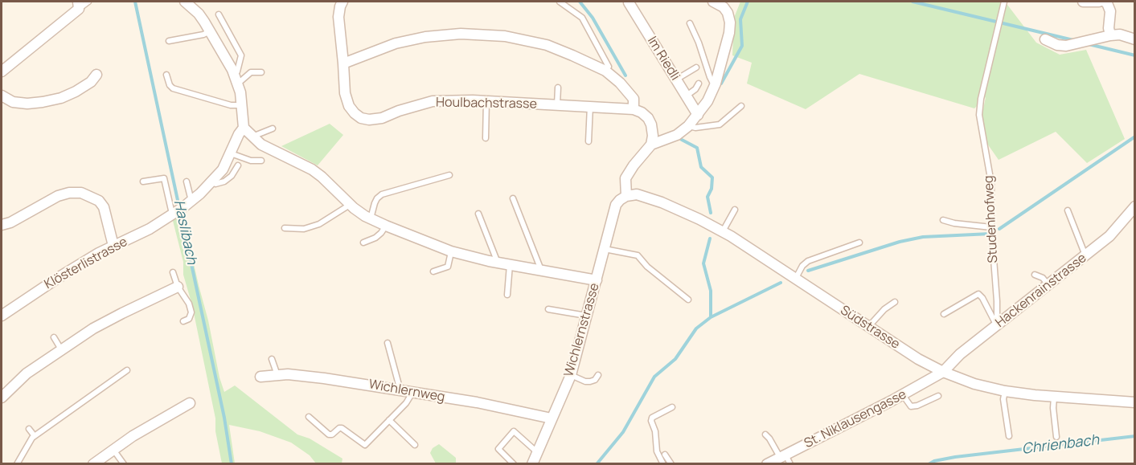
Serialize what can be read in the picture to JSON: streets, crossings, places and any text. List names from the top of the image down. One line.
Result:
{"streets":{"street":["Im Riedli","Houlbachstrasse","Klösterlistrasse","Hackenrainstrasse","Südstrasse","Wichlernstrasse","Wichlernweg","St. Niklausengasse"],"lane":["Studenhofweg"]},"crossings":[["Studenhofweg","Hackenrainstrasse"],["Hackenrainstrasse","Südstrasse"],["Hackenrainstrasse","St. Niklausengasse"],["Südstrasse","Wichlernstrasse"],["Südstrasse","St. Niklausengasse"],["Wichlernstrasse","Wichlernweg"]],"water":["Haslibach","Chrienbach"]}
